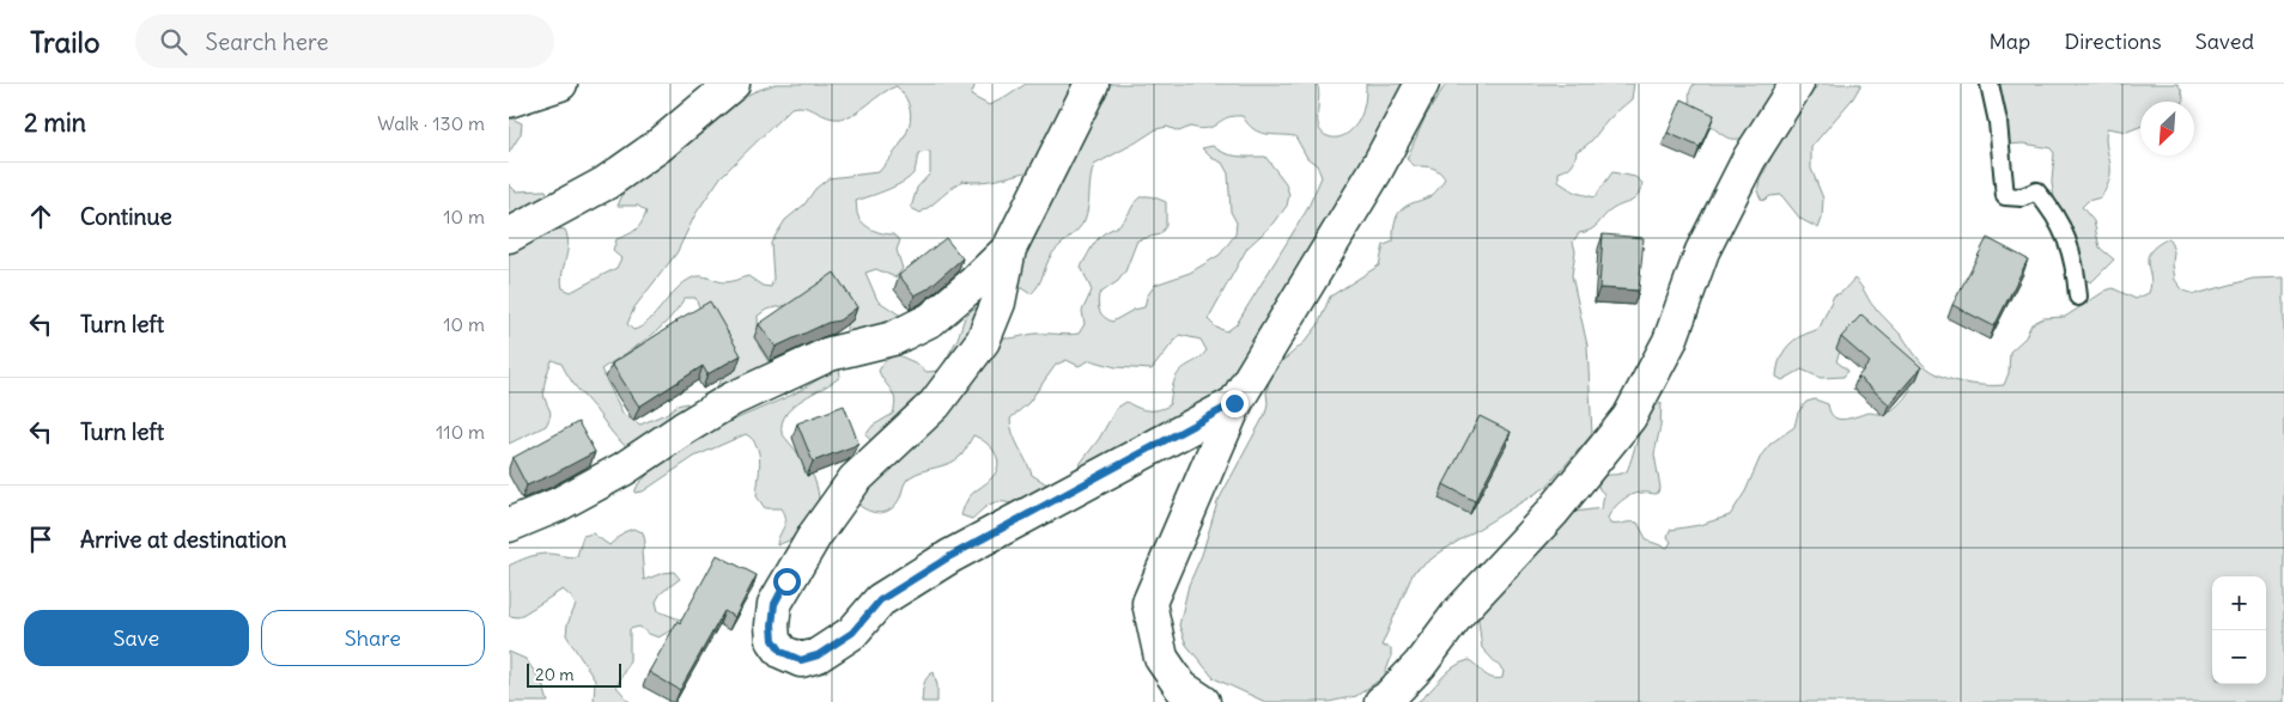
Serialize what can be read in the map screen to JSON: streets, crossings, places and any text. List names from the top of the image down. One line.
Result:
{"scale_bar":"20 m","north":"bottom left","page":{"header":"Trailo","search":"Search here","nav":["Map","Directions","Saved"],"heading":["2 min","Walk · 130 m"],"list":[["Continue","10 m"],["Turn left","10 m"],["Turn left","110 m"],"Arrive at destination"],"map_buttons":["+","−"],"buttons":["Save","Share"],"scale":"20 m"}}
